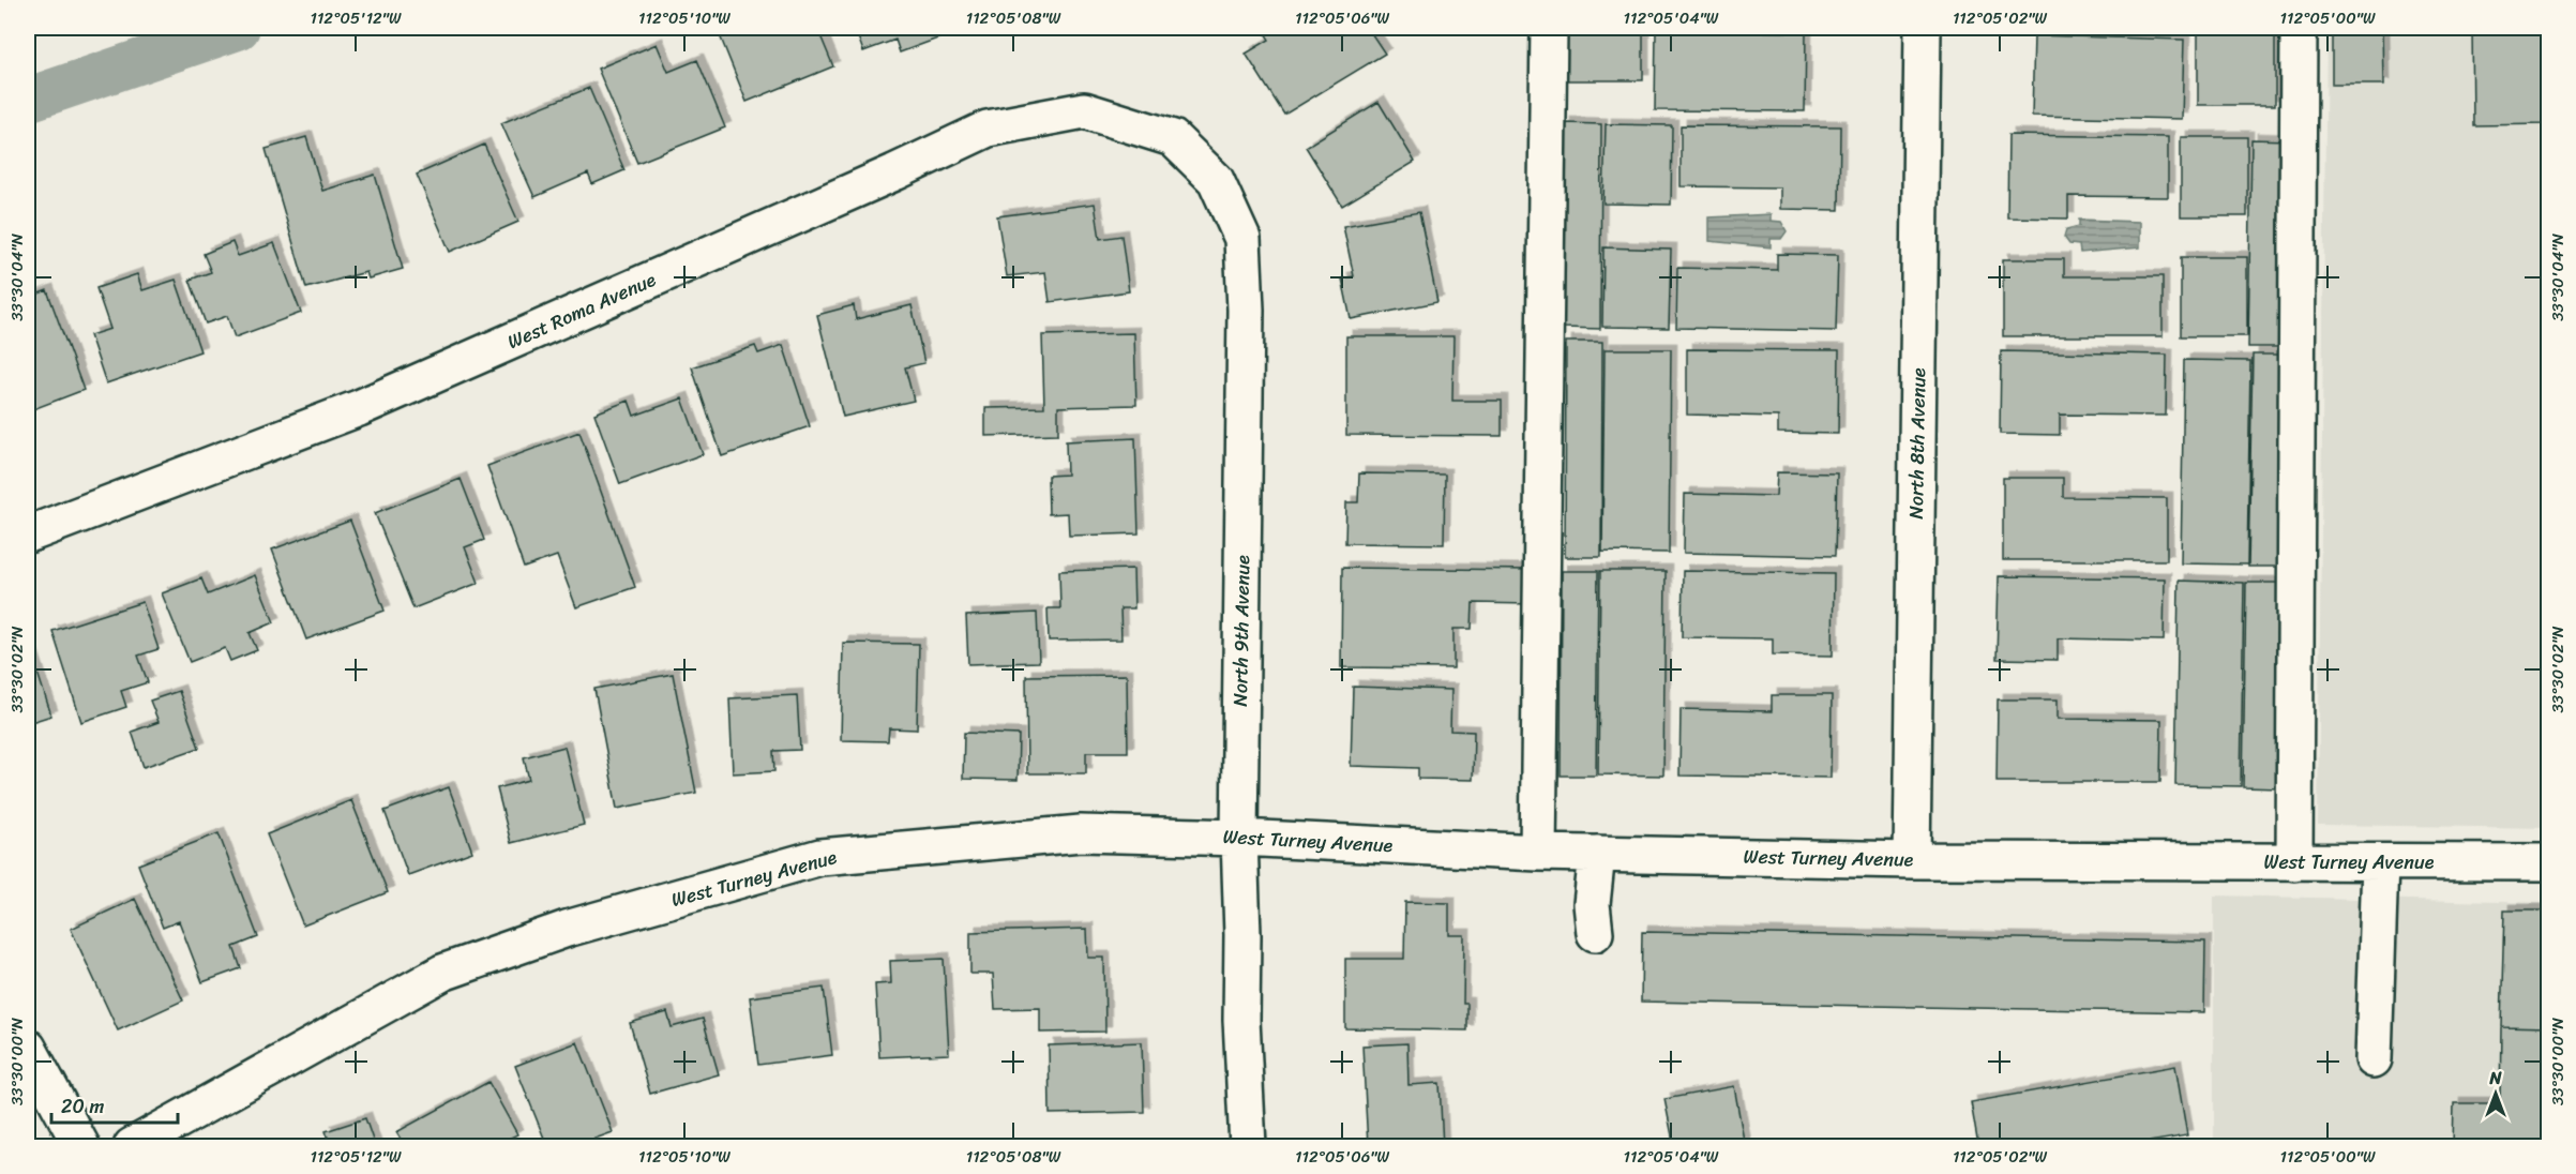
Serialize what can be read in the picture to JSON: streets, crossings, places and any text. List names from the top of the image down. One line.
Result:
{"streets":{"street":["West Roma Avenue","North 8th Avenue","North 9th Avenue","West Turney Avenue"]},"crossings":[["West Roma Avenue","North 9th Avenue"],["North 8th Avenue","West Turney Avenue"],["North 9th Avenue","West Turney Avenue"]],"scale_bar":"20 m","north":"top","coordinates":["112°05'12\"W","112°05'10\"W","112°05'08\"W","112°05'06\"W","112°05'04\"W","112°05'02\"W","112°05'00\"W","33°30'04\"N","33°30'02\"N","33°30'00\"N"]}
